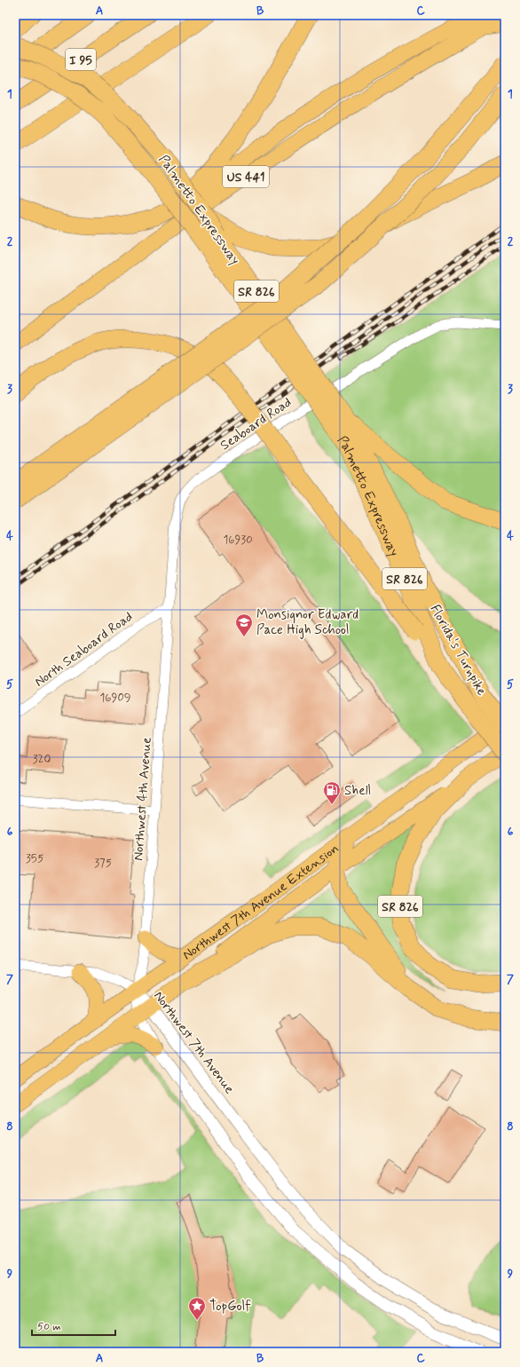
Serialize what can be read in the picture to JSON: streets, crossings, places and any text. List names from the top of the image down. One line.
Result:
{"streets":{"highway":["I 95","Palmetto Expressway","SR 826","Florida's Turnpike"],"main road":["US 441","Northwest 7th Avenue Extension"],"street":["Seaboard Road","North Seaboard Road","Northwest 4th Avenue","Northwest 7th Avenue"]},"crossings":[["Palmetto Expressway","SR 826"],["Palmetto Expressway","Florida's Turnpike"],["Palmetto Expressway","Northwest 7th Avenue Extension"],["SR 826","Florida's Turnpike"],["SR 826","Northwest 7th Avenue Extension"],["Seaboard Road","North Seaboard Road"],["Seaboard Road","Northwest 4th Avenue"],["North Seaboard Road","Northwest 4th Avenue"],["Northwest 4th Avenue","Northwest 7th Avenue Extension"],["Northwest 4th Avenue","Northwest 7th Avenue"],["Northwest 7th Avenue Extension","Northwest 7th Avenue"]],"places":{"school or university":["Monsignor Edward Pace High School"],"fuel station":["Shell"],"place":["TopGolf"]},"house_numbers":["16930","16909","320","355","375"],"scale_bar":"50 m","grid":{"columns":["A","B","C"],"rows":["1","2","3","4","5","6","7","8","9"]}}
